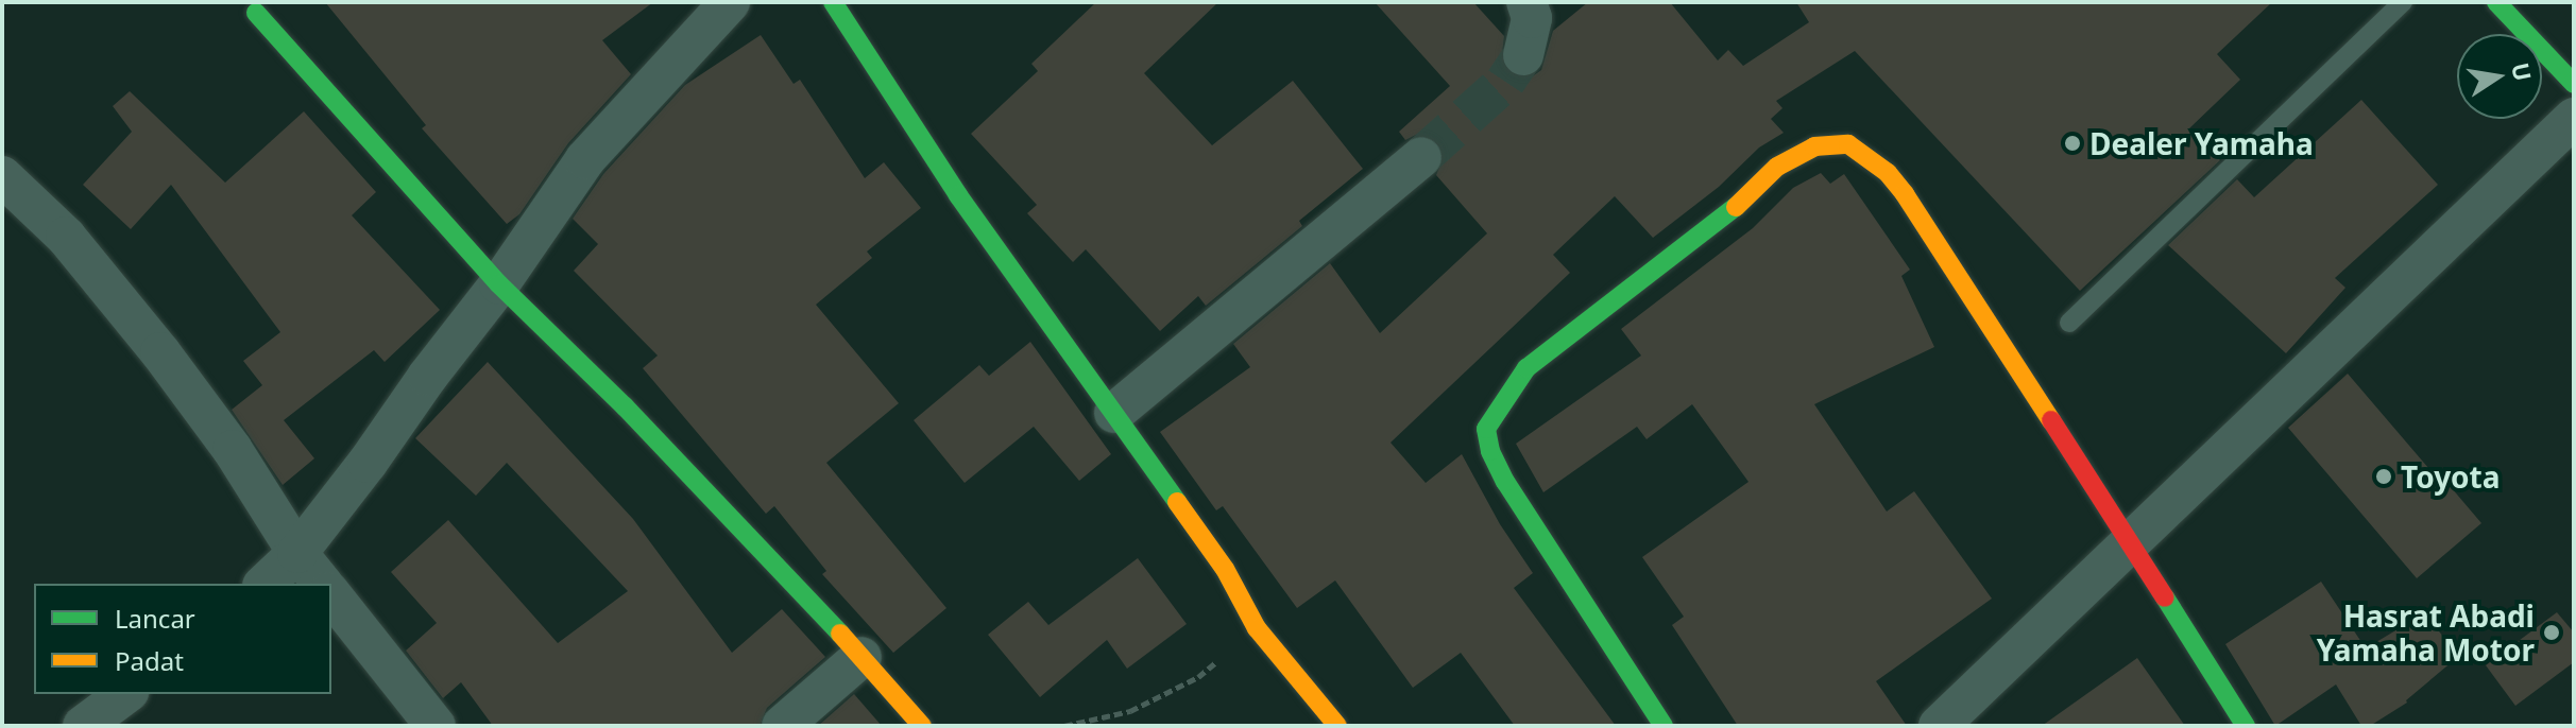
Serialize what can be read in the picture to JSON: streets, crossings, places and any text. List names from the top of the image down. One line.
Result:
{"places":["Dealer Yamaha","Toyota","Hasrat Abadi Yamaha Motor"],"legend":["Lancar","Padat"],"north":"right"}
